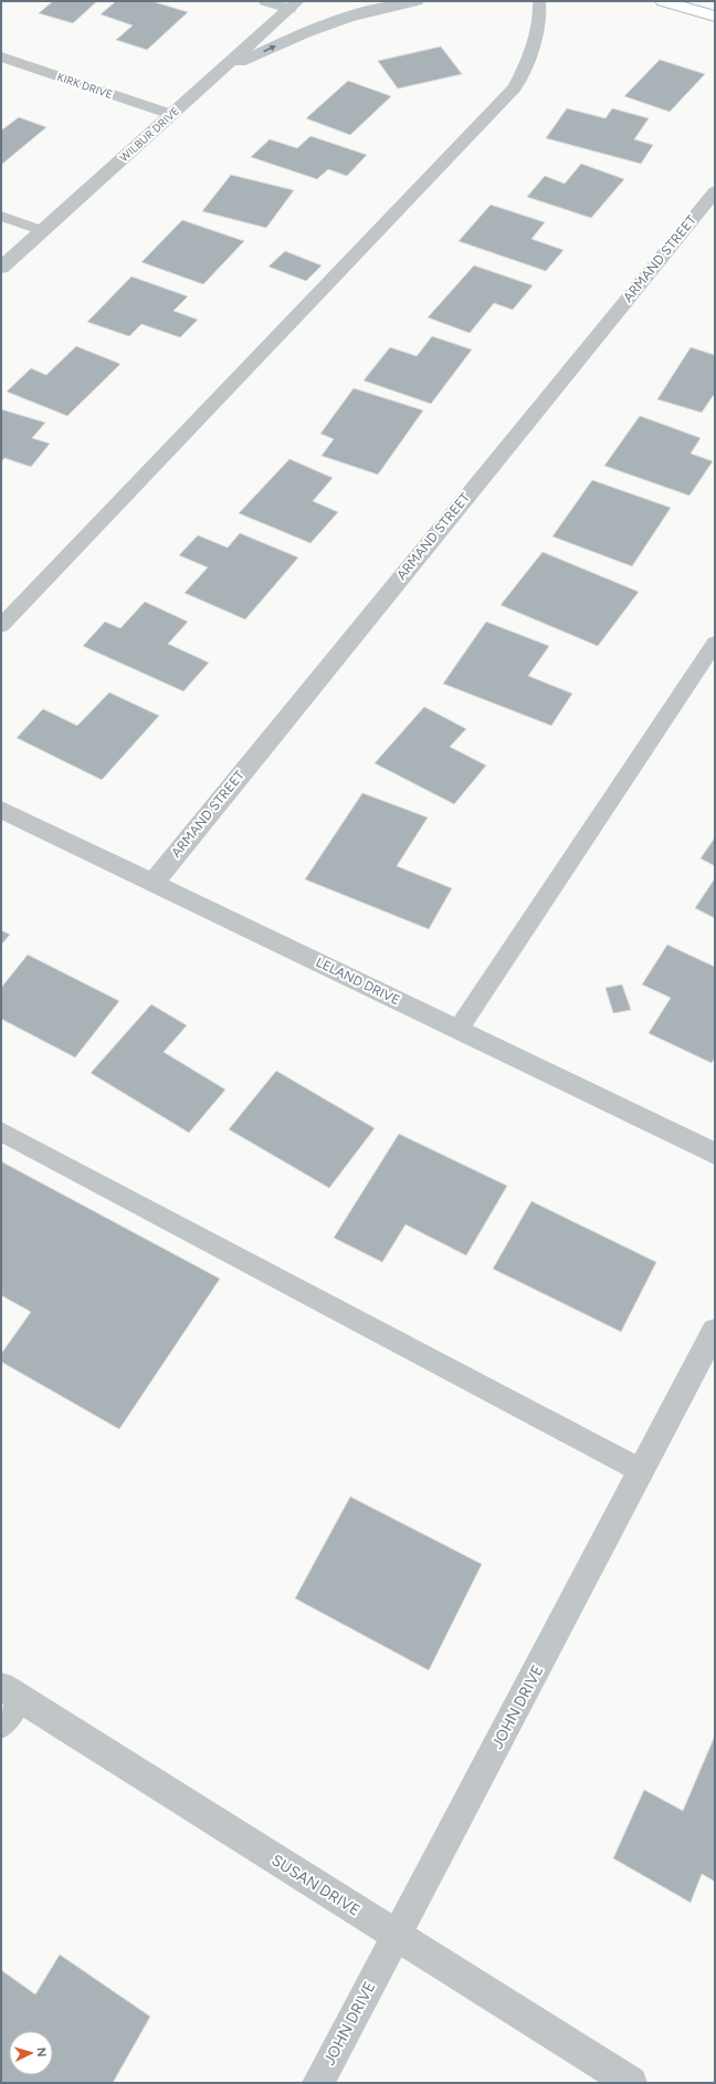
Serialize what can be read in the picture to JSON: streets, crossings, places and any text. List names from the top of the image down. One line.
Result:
{"streets":{"street":["KIRK DRIVE","WILBUR DRIVE","ARMAND STREET","LELAND DRIVE","JOHN DRIVE","SUSAN DRIVE"]},"crossings":[["KIRK DRIVE","WILBUR DRIVE"],["ARMAND STREET","LELAND DRIVE"],["JOHN DRIVE","SUSAN DRIVE"]],"north":"right"}
